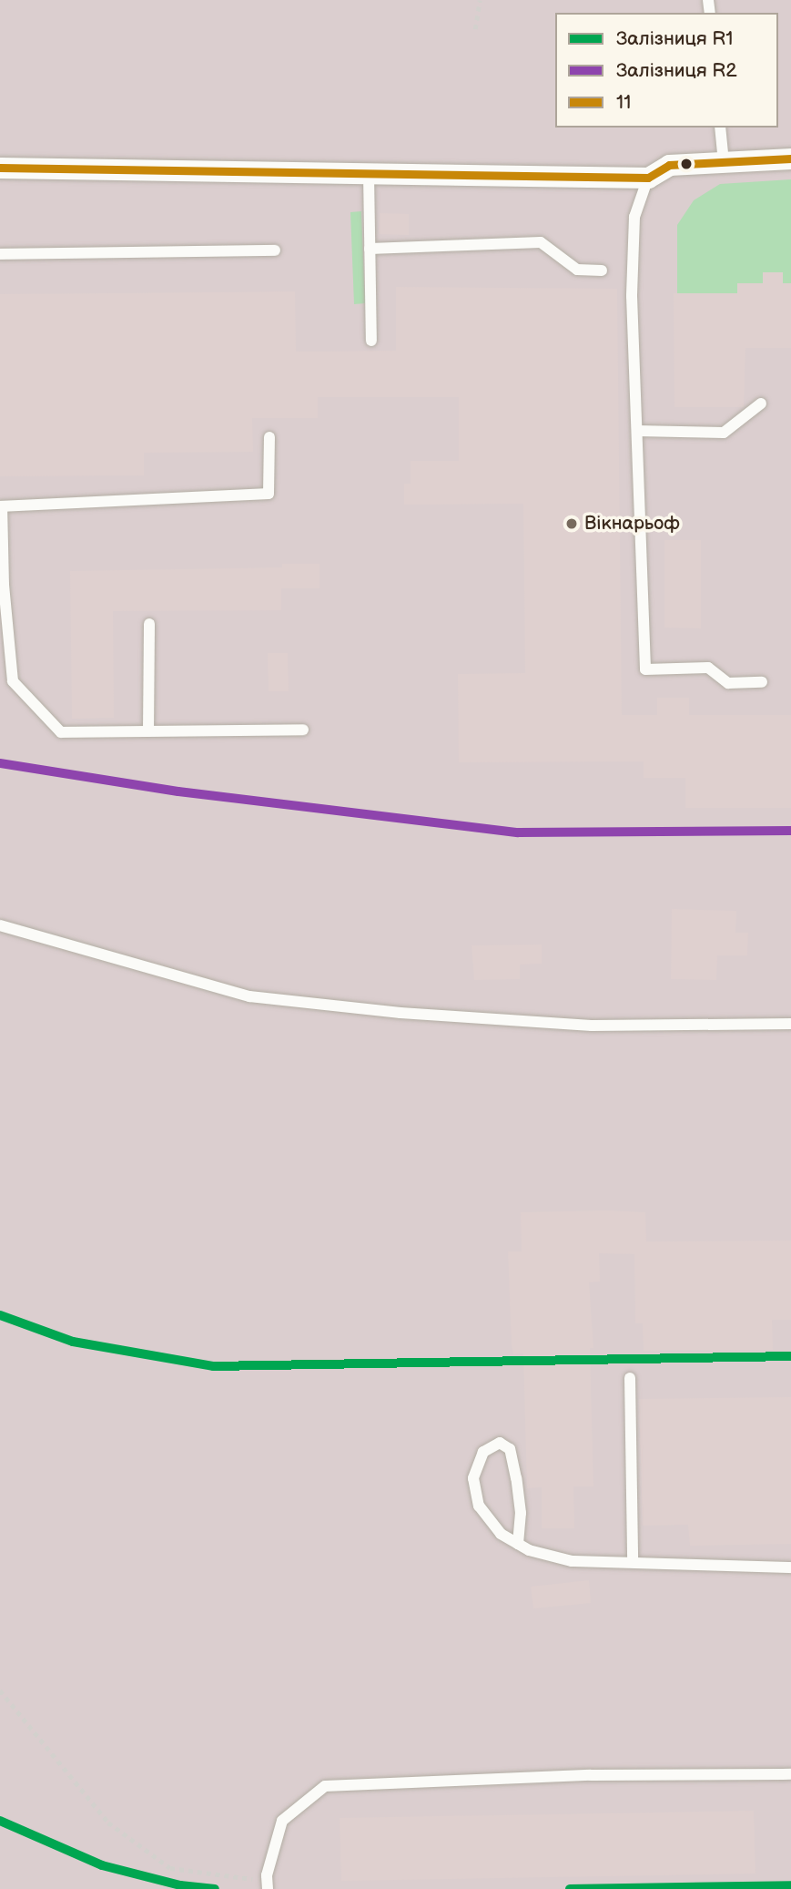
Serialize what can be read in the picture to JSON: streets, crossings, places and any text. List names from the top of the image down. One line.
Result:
{"places":["Вікнарьоф"],"lines":["transit line 11","rail line R2","rail line R1"],"legend":["Залізниця R1","Залізниця R2","11"]}
